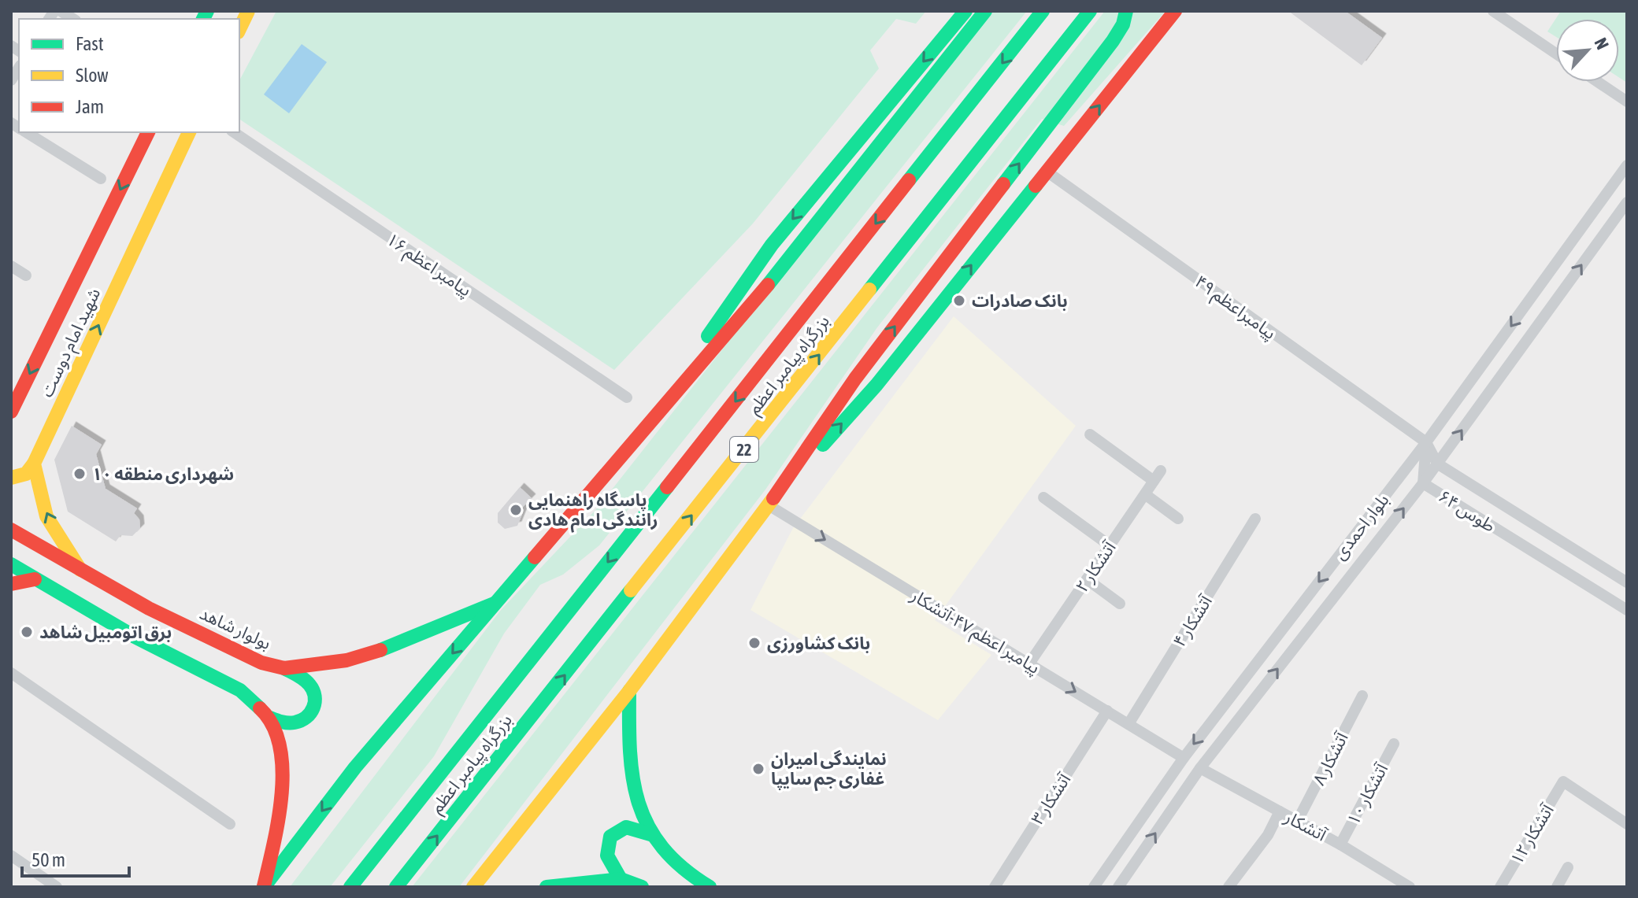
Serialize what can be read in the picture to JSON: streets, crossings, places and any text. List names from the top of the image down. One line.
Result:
{"streets":{"main road":["شهید امام دوست","بزرگراه پیامبر اعظم","22","بولوار شاهد"],"street":["پیامبر اعظم ۱۶","پیامبراعظم ۴۹","طوس ۶۴","بلوار احمدی","آتشکار ۲","آتشکار ۴","پیامبر اعظم ۴۷-آتشکار","آتشکار ۸","آتشکار ۱۰","آتشکار ۳","آتشکار","آتشکار ۱۲"]},"crossings":[["پیامبراعظم ۴۹","طوس ۶۴"],["پیامبراعظم ۴۹","بلوار احمدی"],["طوس ۶۴","بلوار احمدی"],["بلوار احمدی","پیامبر اعظم ۴۷-آتشکار"],["بلوار احمدی","آتشکار"],["آتشکار ۲","پیامبر اعظم ۴۷-آتشکار"],["آتشکار ۴","پیامبر اعظم ۴۷-آتشکار"],["پیامبر اعظم ۴۷-آتشکار","آتشکار ۳"],["آتشکار ۸","آتشکار"],["آتشکار ۱۰","آتشکار"]],"one_way":["پیامبر اعظم ۴۷-آتشکار"],"places":["بانک صادرات","شهرداری منطقه ۱۰","پاسگاه راهنمایی رانندگی امام هادی","برق اتومبیل شاهد","بانک کشاورزی","نمایندگی امیران غفاری جم سایپا"],"legend":["Fast","Slow","Jam"],"scale_bar":"50 m","north":"top right"}
